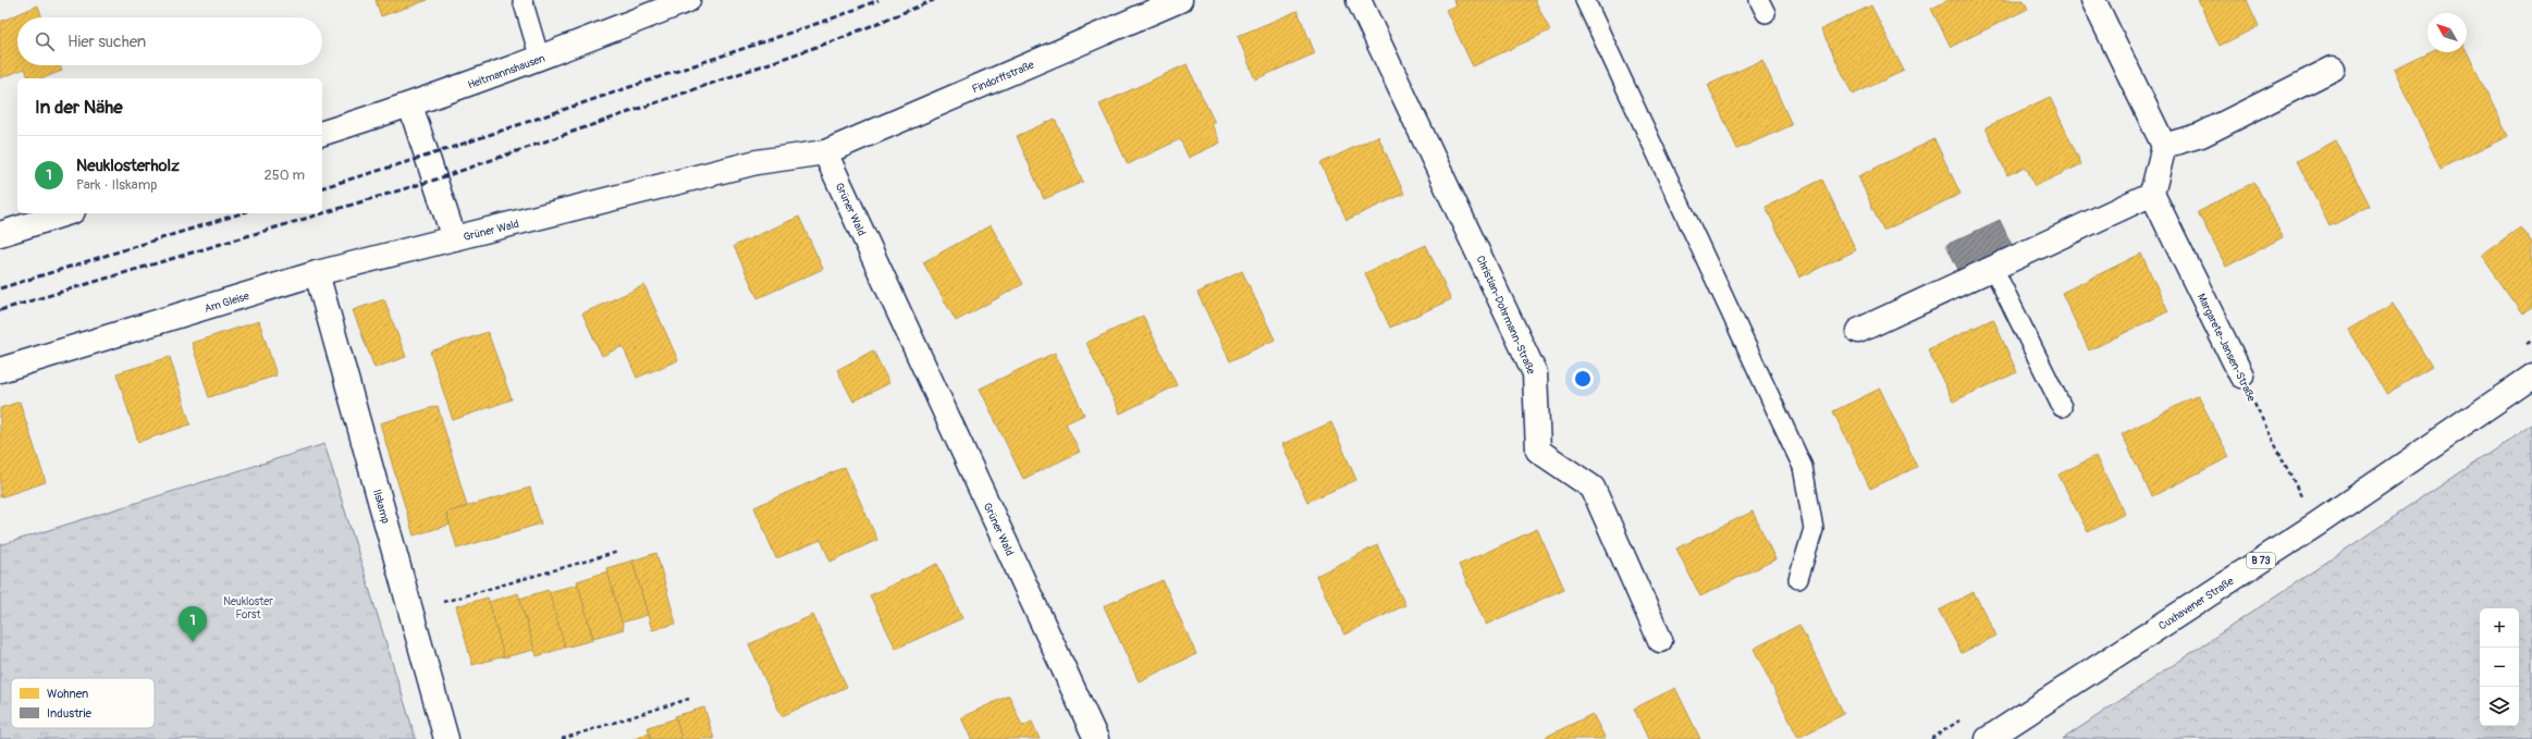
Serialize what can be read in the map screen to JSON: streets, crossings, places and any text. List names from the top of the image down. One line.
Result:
{"streets":{"street":["Heitmannshausen","Findorffstraße","Grüner Wald","Am Gleise","Christian-Dohrmann-Straße","Margarete-Jansen-Straße","Ilskamp","B 73","Cuxhavener Straße"]},"crossings":[["Heitmannshausen","Grüner Wald"],["Findorffstraße","Grüner Wald"],["Grüner Wald","Am Gleise"],["Am Gleise","Ilskamp"]],"parks":["Neukloster Forst"],"legend":["Wohnen","Industrie"],"north":"top left","page":{"search":"Hier suchen","heading":"In der Nähe","list":[{"mark":"1","name":"Neuklosterholz","note":"Park · Ilskamp","value":"250 m"}],"pins":"1","map_buttons":["+","−"]}}
